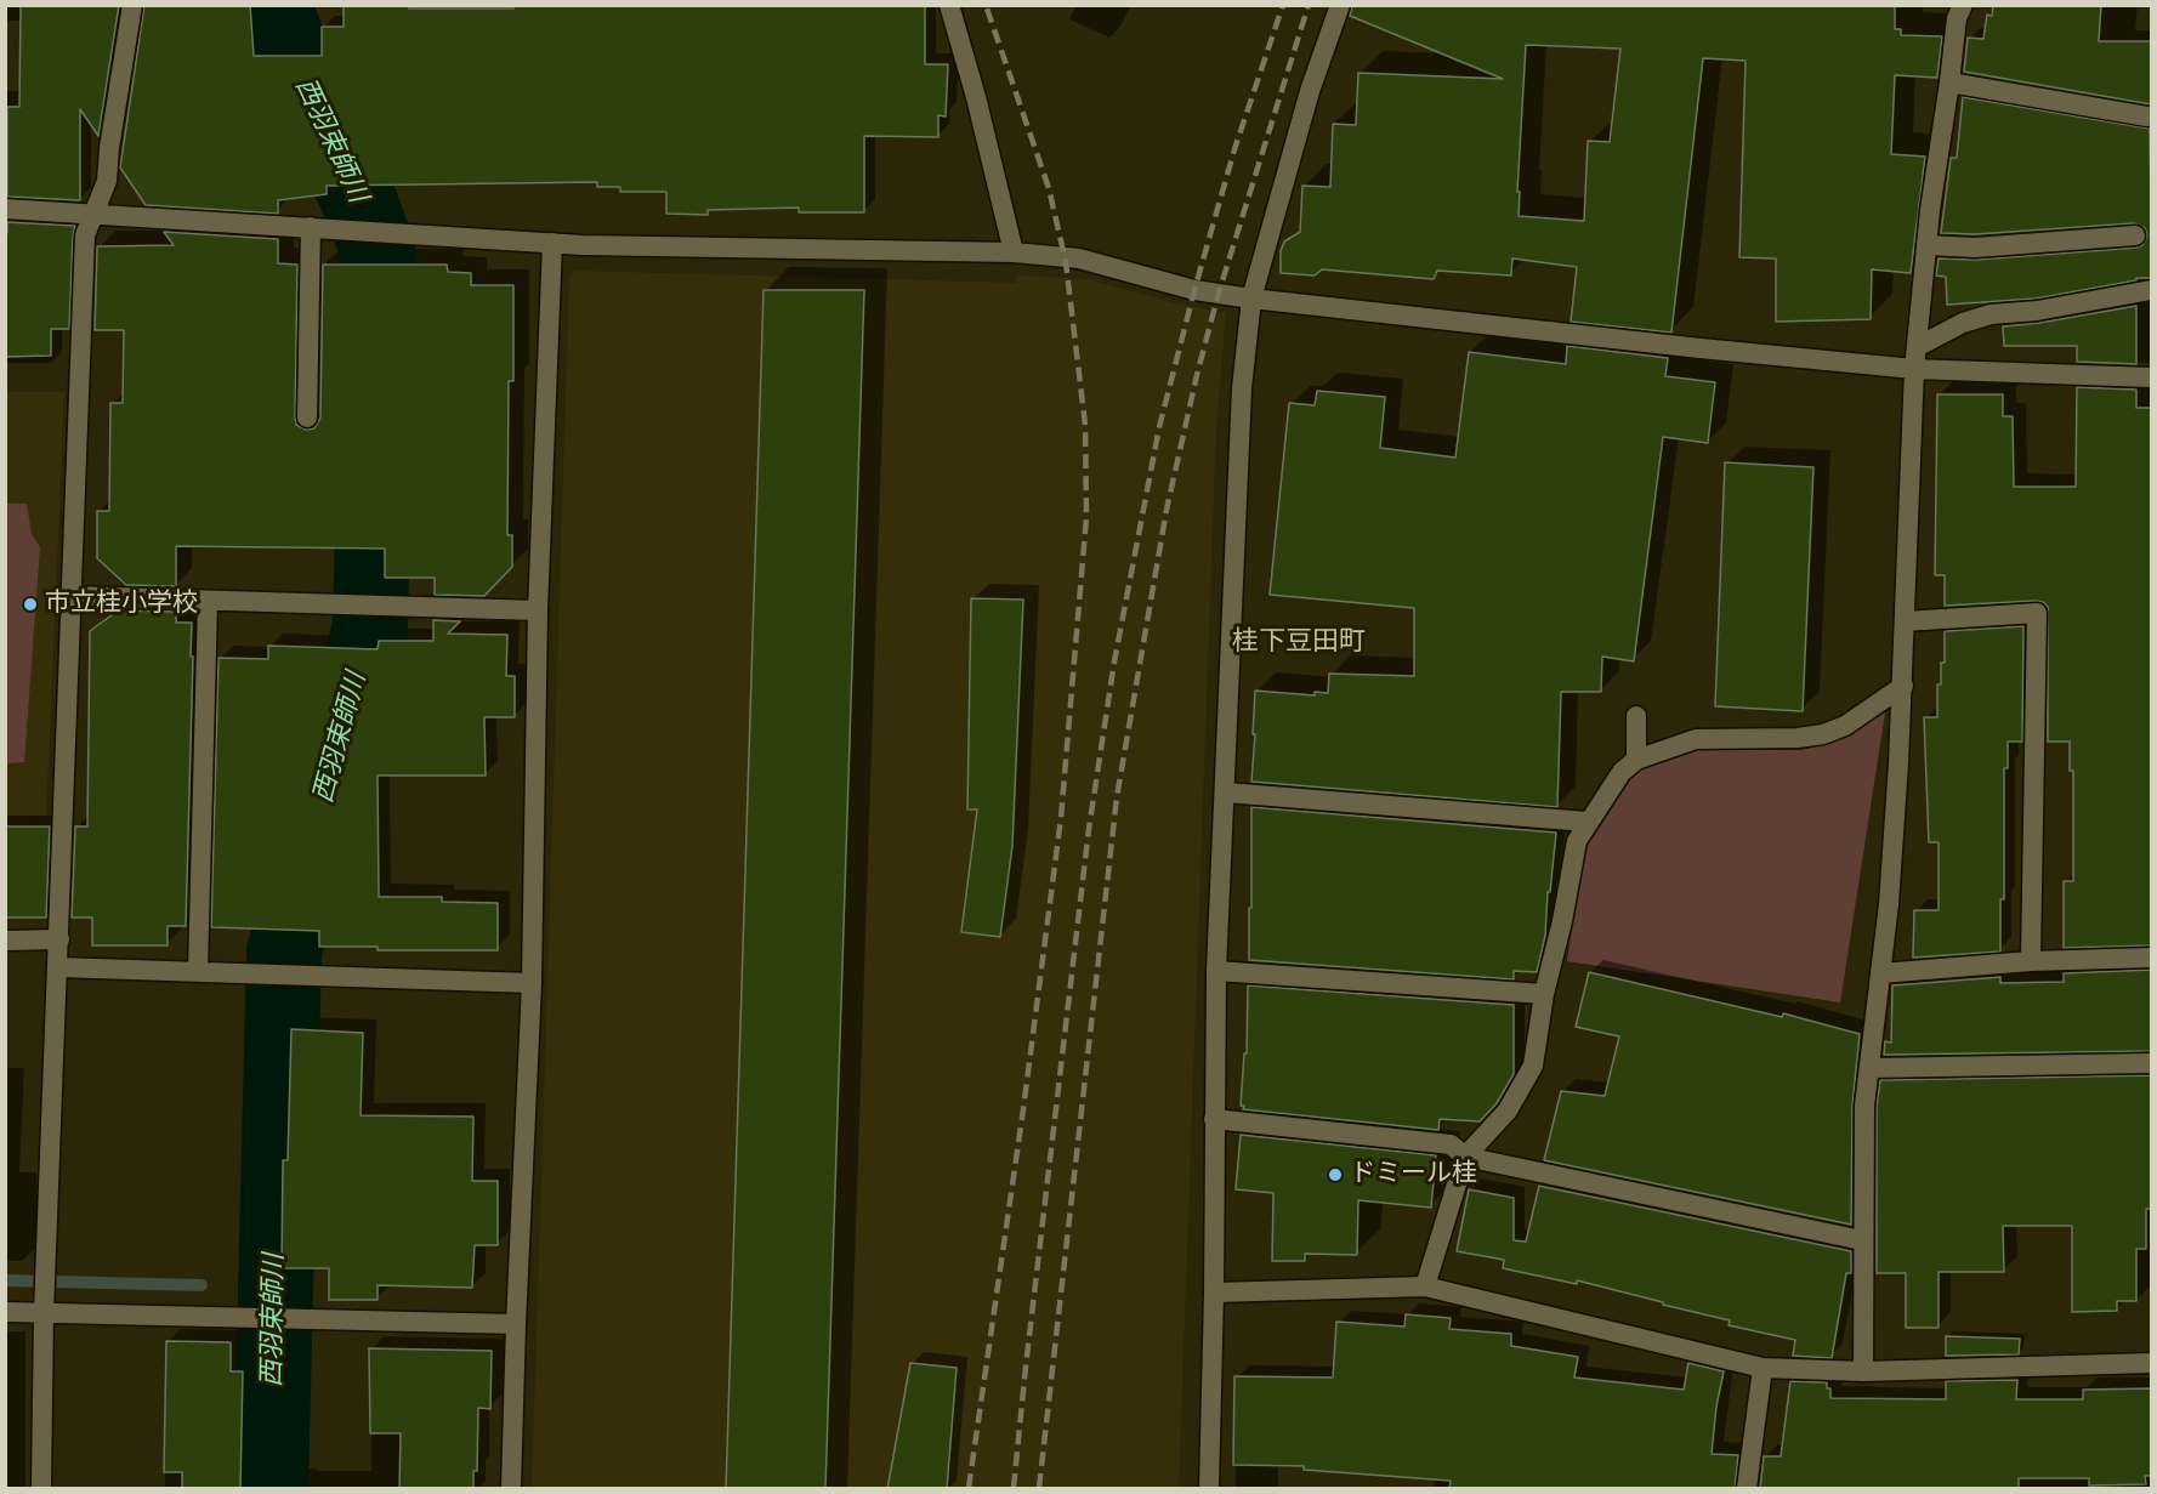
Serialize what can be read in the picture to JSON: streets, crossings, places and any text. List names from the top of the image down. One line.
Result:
{"districts":["桂下豆田町"],"water":["西羽束師川"],"places":["市立桂小学校","ドミール桂"]}
